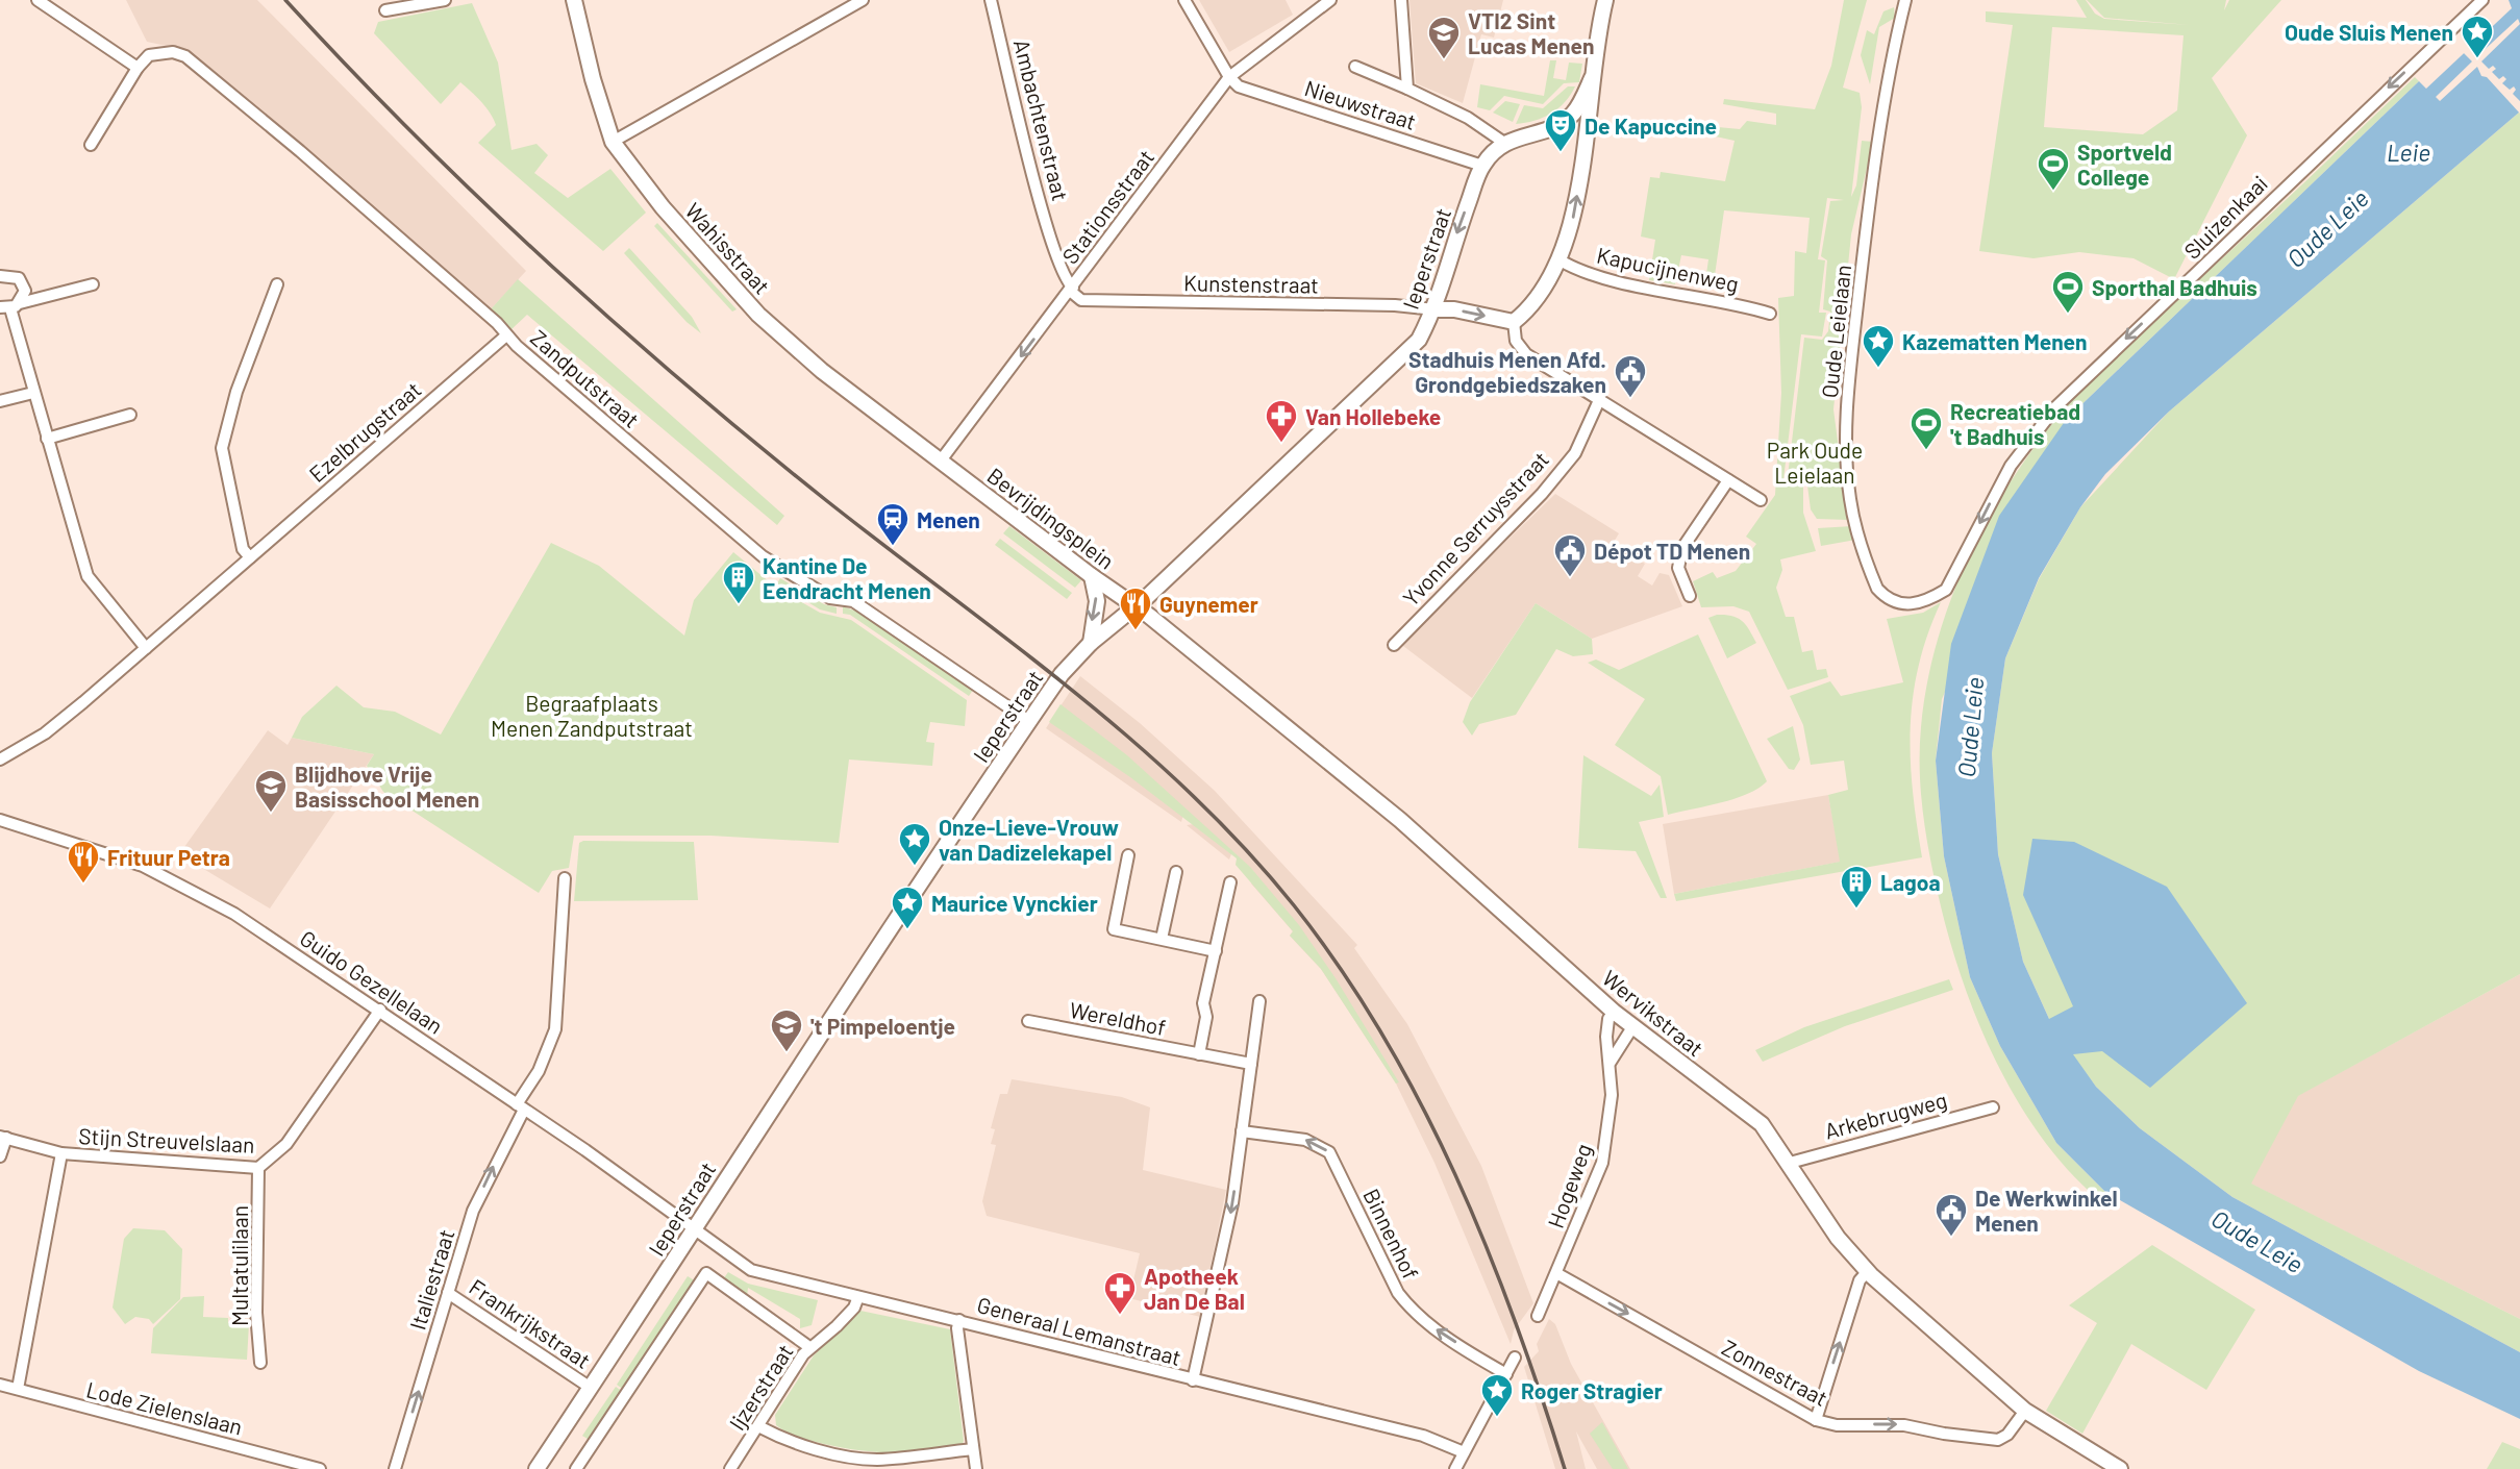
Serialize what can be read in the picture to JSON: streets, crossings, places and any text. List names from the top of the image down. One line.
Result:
{"streets":{"street":["Nieuwstraat","Ambachtenstraat","Stationsstraat","Sluizenkaai","Wahisstraat","Ieperstraat","Kapucijnenweg","Kunstenstraat","Oude Leielaan","Zandputstraat","Ezelbrugstraat","Bevrijdingsplein","Yvonne Serruysstraat","Guido Gezellelaan","Wervikstraat","Wereldhof","Arkebrugweg","Stijn Streuvelslaan","Hogeweg","Binnenhof","Multatulilaan","Italiestraat","Frankrijkstraat","Generaal Lemanstraat","Zonnestraat","Ijzerstraat","Lode Zielenslaan"]},"crossings":[["Nieuwstraat","Stationsstraat"],["Nieuwstraat","Ieperstraat"],["Ambachtenstraat","Stationsstraat"],["Ambachtenstraat","Kunstenstraat"],["Stationsstraat","Wahisstraat"],["Stationsstraat","Kunstenstraat"],["Stationsstraat","Bevrijdingsplein"],["Sluizenkaai","Oude Leielaan"],["Wahisstraat","Bevrijdingsplein"],["Ieperstraat","Kunstenstraat"],["Ieperstraat","Zandputstraat"],["Ieperstraat","Bevrijdingsplein"],["Ieperstraat","Guido Gezellelaan"],["Ieperstraat","Wervikstraat"],["Ieperstraat","Frankrijkstraat"],["Ieperstraat","Generaal Lemanstraat"],["Zandputstraat","Ezelbrugstraat"],["Bevrijdingsplein","Wervikstraat"],["Guido Gezellelaan","Stijn Streuvelslaan"],["Guido Gezellelaan","Italiestraat"],["Guido Gezellelaan","Generaal Lemanstraat"],["Wervikstraat","Arkebrugweg"],["Wervikstraat","Hogeweg"],["Wervikstraat","Zonnestraat"],["Stijn Streuvelslaan","Multatulilaan"],["Hogeweg","Zonnestraat"],["Italiestraat","Frankrijkstraat"],["Generaal Lemanstraat","Ijzerstraat"]],"one_way":["Stationsstraat","Sluizenkaai","Binnenhof","Italiestraat","Zonnestraat"],"water":["Leie","Oude Leie"],"parks":["Park Oude Leielaan","Begraafplaats Menen Zandputstraat"],"places":{"place":["Oude Sluis Menen","Kazematten Menen","Onze-Lieve-Vrouw van Dadizelekapel","Maurice Vynckier","Roger Stragier"],"school or university":["VTI2 Sint Lucas Menen","Blijdhove Vrije Basisschool Menen","'t Pimpeloentje"],"theatre":["De Kapuccine"],"sports":["Sportveld College","Sporthal Badhuis","Recreatiebad 't Badhuis"],"public building":["Stadhuis Menen Afd. Grondgebiedszaken","Dépot TD Menen","De Werkwinkel Menen"],"pharmacy":["Van Hollebeke","Apotheek Jan De Bal"],"station":["Menen"],"building":["Kantine De Eendracht Menen","Lagoa"],"restaurant":["Guynemer","Frituur Petra"]}}
